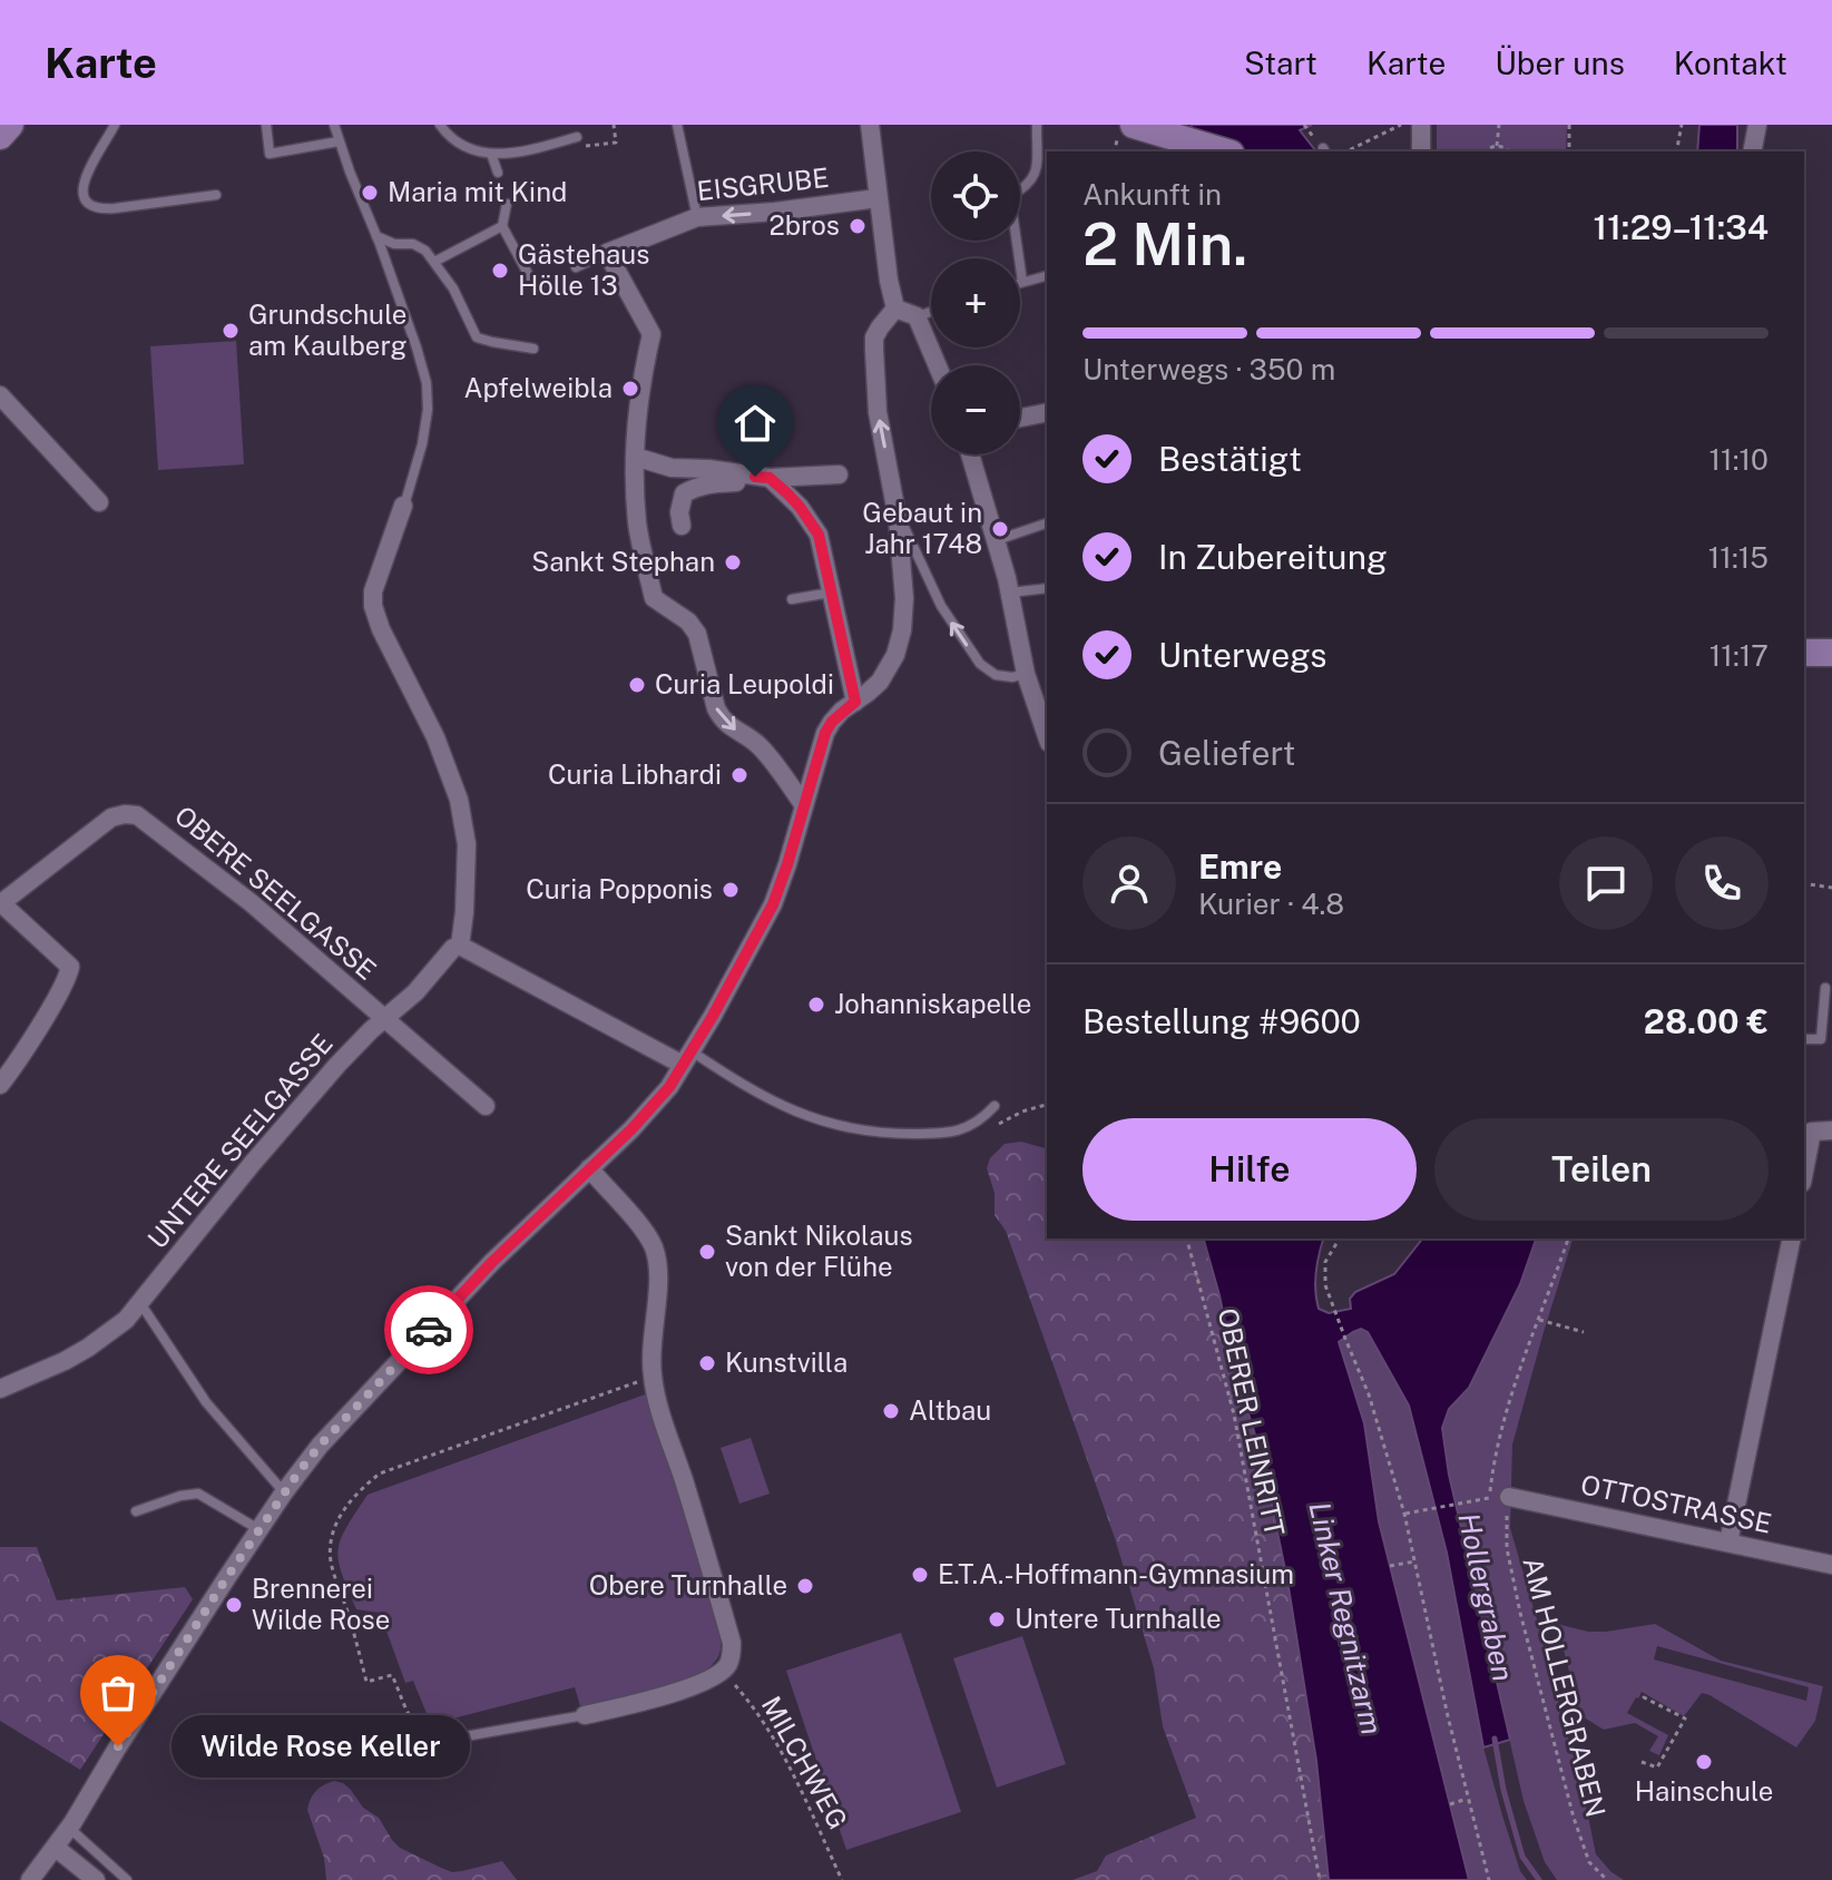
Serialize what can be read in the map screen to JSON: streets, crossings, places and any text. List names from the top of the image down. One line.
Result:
{"streets":{"street":["EISGRUBE","OBERE SEELGASSE","UNTERE SEELGASSE","OTTOSTRASSE"],"path":["OBERER LEINRITT","AM HOLLERGRABEN","MILCHWEG"]},"crossings":[["OBERE SEELGASSE","UNTERE SEELGASSE"],["OTTOSTRASSE","AM HOLLERGRABEN"]],"one_way":["EISGRUBE"],"water":["Hollergraben","Linker Regnitzarm"],"places":["Maria mit Kind","2bros","Gästehaus Hölle 13","Grundschule am Kaulberg","Apfelweibla","Gebaut in Jahr 1748","Sankt Stephan","Curia Leupoldi","Curia Libhardi","Curia Popponis","Johanniskapelle","Sankt Nikolaus von der Flühe","Kunstvilla","Altbau","E.T.A.-Hoffmann-Gymnasium","Obere Turnhalle","Brennerei Wilde Rose","Untere Turnhalle","Wilde Rose Keller","Hainschule"],"page":{"header":"Karte","nav":["Start","Karte","Über uns","Kontakt"],"map_buttons":["+","−"],"heading":["2 Min.","Ankunft in","11:29–11:34"],"panel":["Emre","Kurier · 4.8","Bestellung #9600","28.00 €"],"bar":"Unterwegs · 350 m","list":[["Bestätigt","11:10"],["In Zubereitung","11:15"],["Unterwegs","11:17"],"Geliefert"],"buttons":["Hilfe","Teilen"],"bubble":"Wilde Rose Keller"}}
